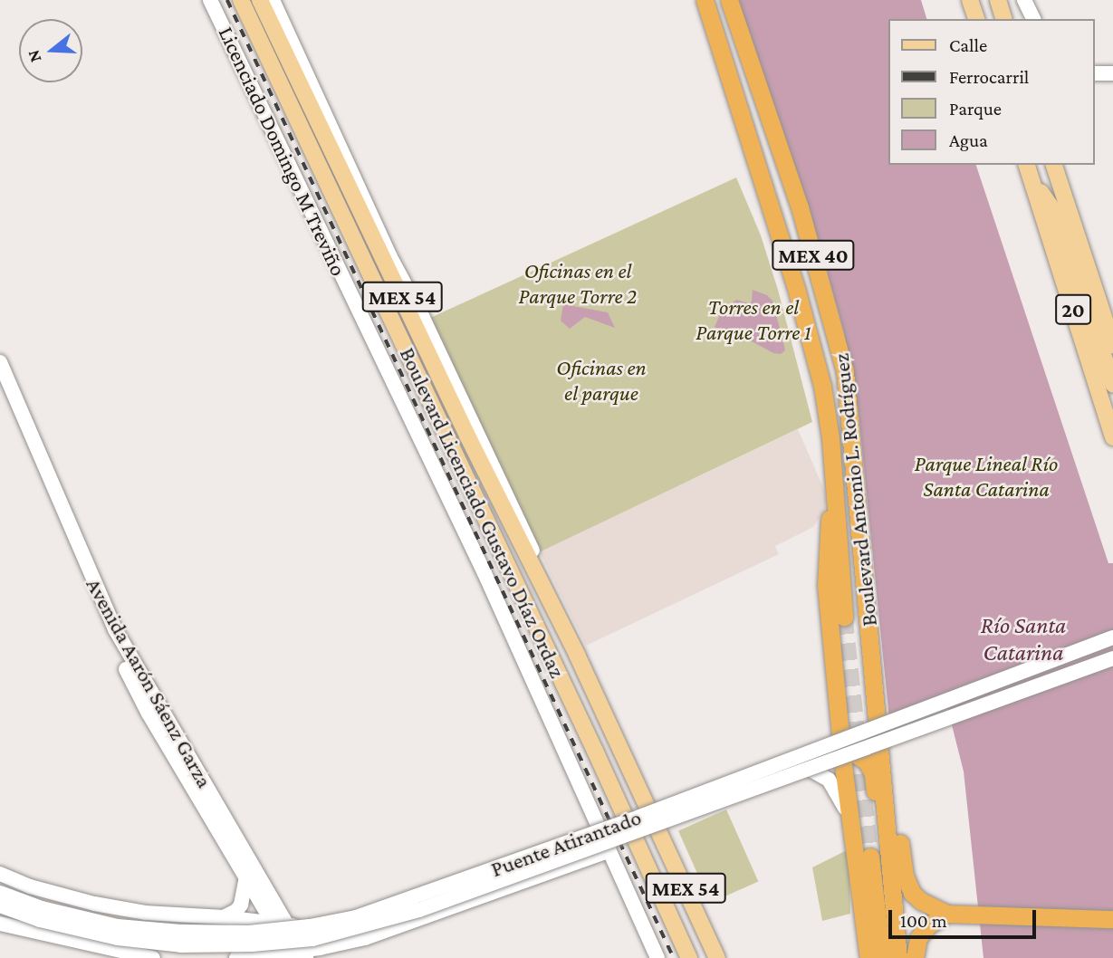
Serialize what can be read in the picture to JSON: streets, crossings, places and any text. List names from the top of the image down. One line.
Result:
{"streets":{"highway":["MEX 40","Boulevard Antonio L. Rodríguez"],"main road":["Licenciado Domingo M Treviño","MEX 54","20","Boulevard Licenciado Gustavo Díaz Ordaz","Avenida Aarón Sáenz Garza","Puente Atirantado"]},"water":["Río Santa Catarina"],"parks":["Oficinas en el Parque Torre 2","Torres en el Parque Torre 1","Oficinas en el parque","Parque Lineal Río Santa Catarina"],"legend":["Calle","Ferrocarril","Parque","Agua"],"scale_bar":"100 m","north":"left"}
